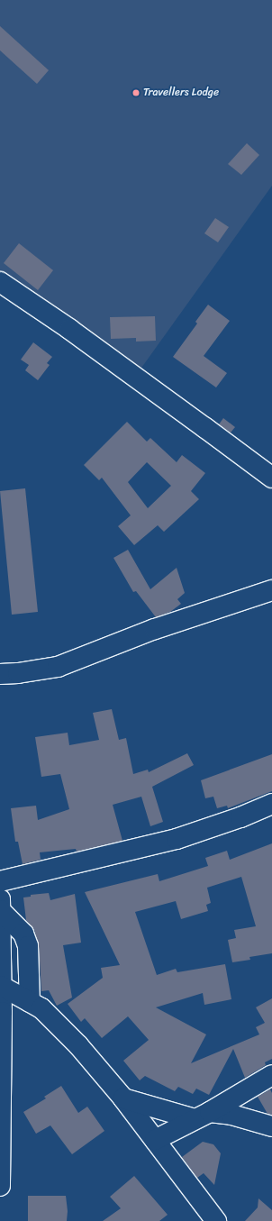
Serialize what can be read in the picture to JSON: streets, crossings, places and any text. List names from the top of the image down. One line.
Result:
{"places":["Travellers Lodge"]}
